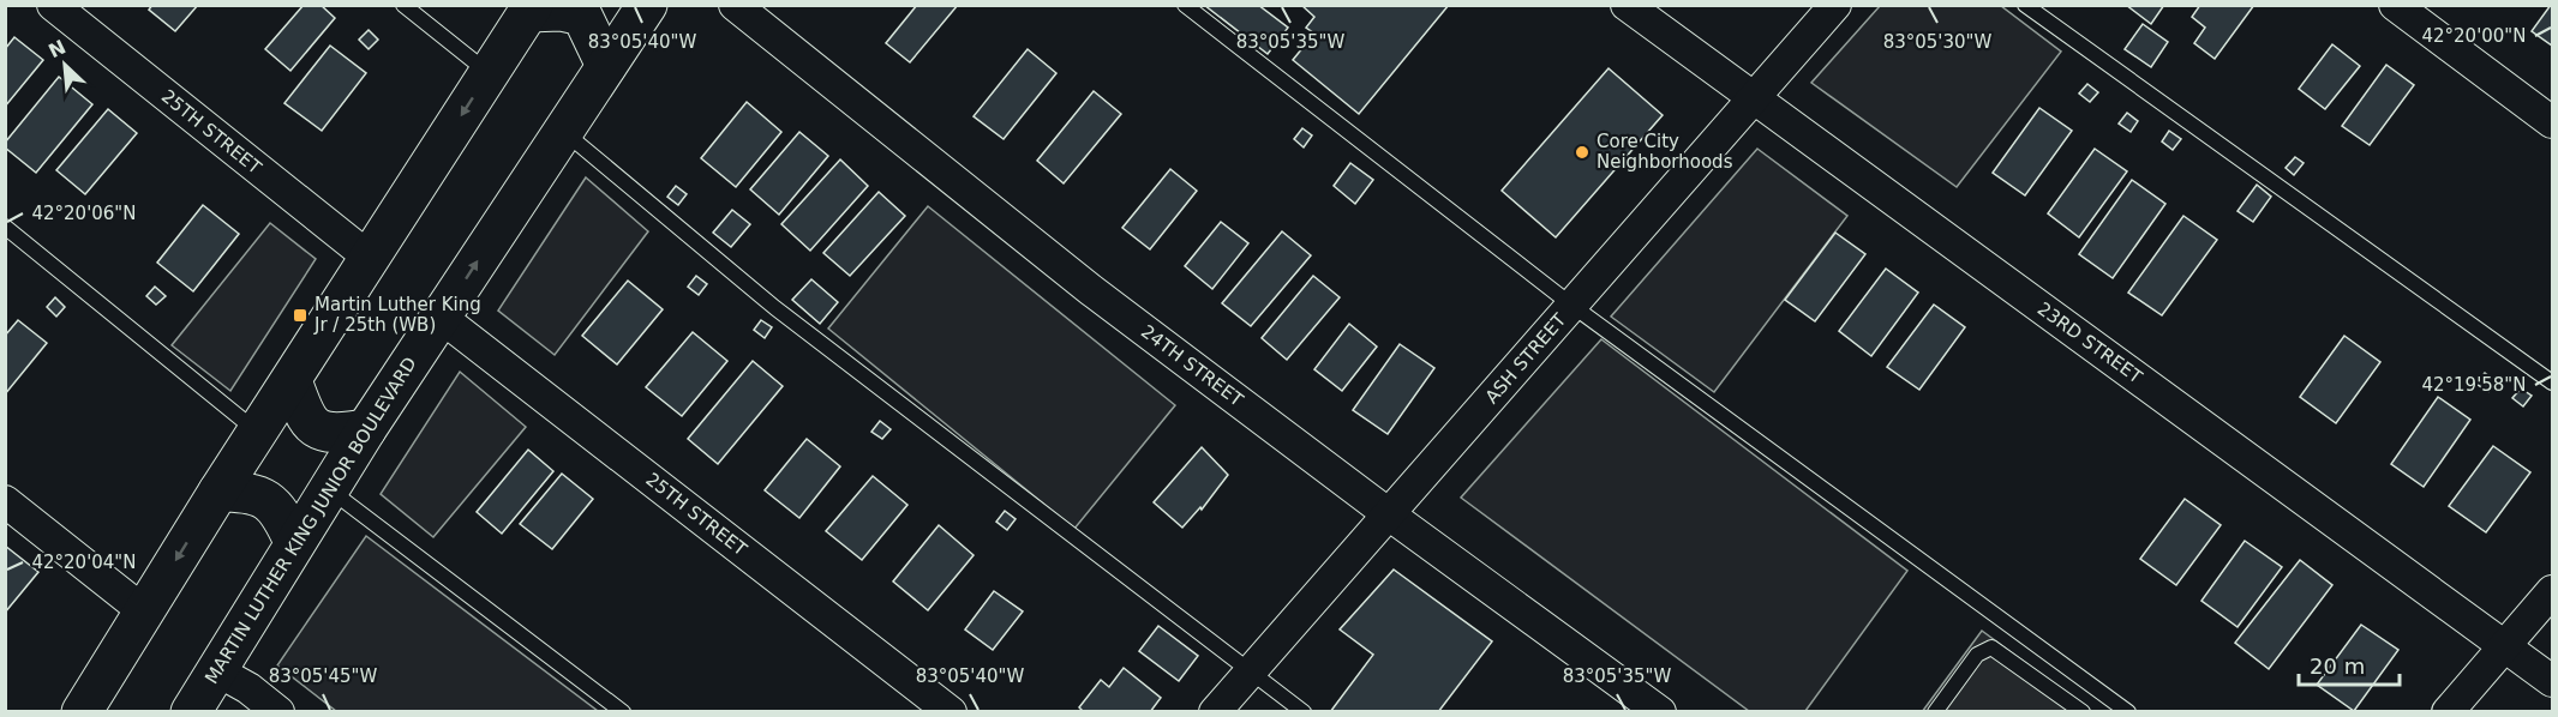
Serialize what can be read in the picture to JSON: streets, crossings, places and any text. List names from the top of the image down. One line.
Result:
{"streets":{"main road":["MARTIN LUTHER KING JUNIOR BOULEVARD"],"street":["25TH STREET","23RD STREET","ASH STREET","24TH STREET"]},"crossings":[["25TH STREET","MARTIN LUTHER KING JUNIOR BOULEVARD"],["23RD STREET","ASH STREET"],["ASH STREET","24TH STREET"]],"places":{"other":["Core City Neighborhoods"],"transit":["Martin Luther King Jr / 25th (WB)"]},"scale_bar":"20 m","north":"top left","coordinates":["42°20'00\"N","83°05'40\"W","83°05'35\"W","83°05'30\"W","42°20'06\"N","42°19'58\"N","42°20'04\"N","83°05'45\"W"]}
